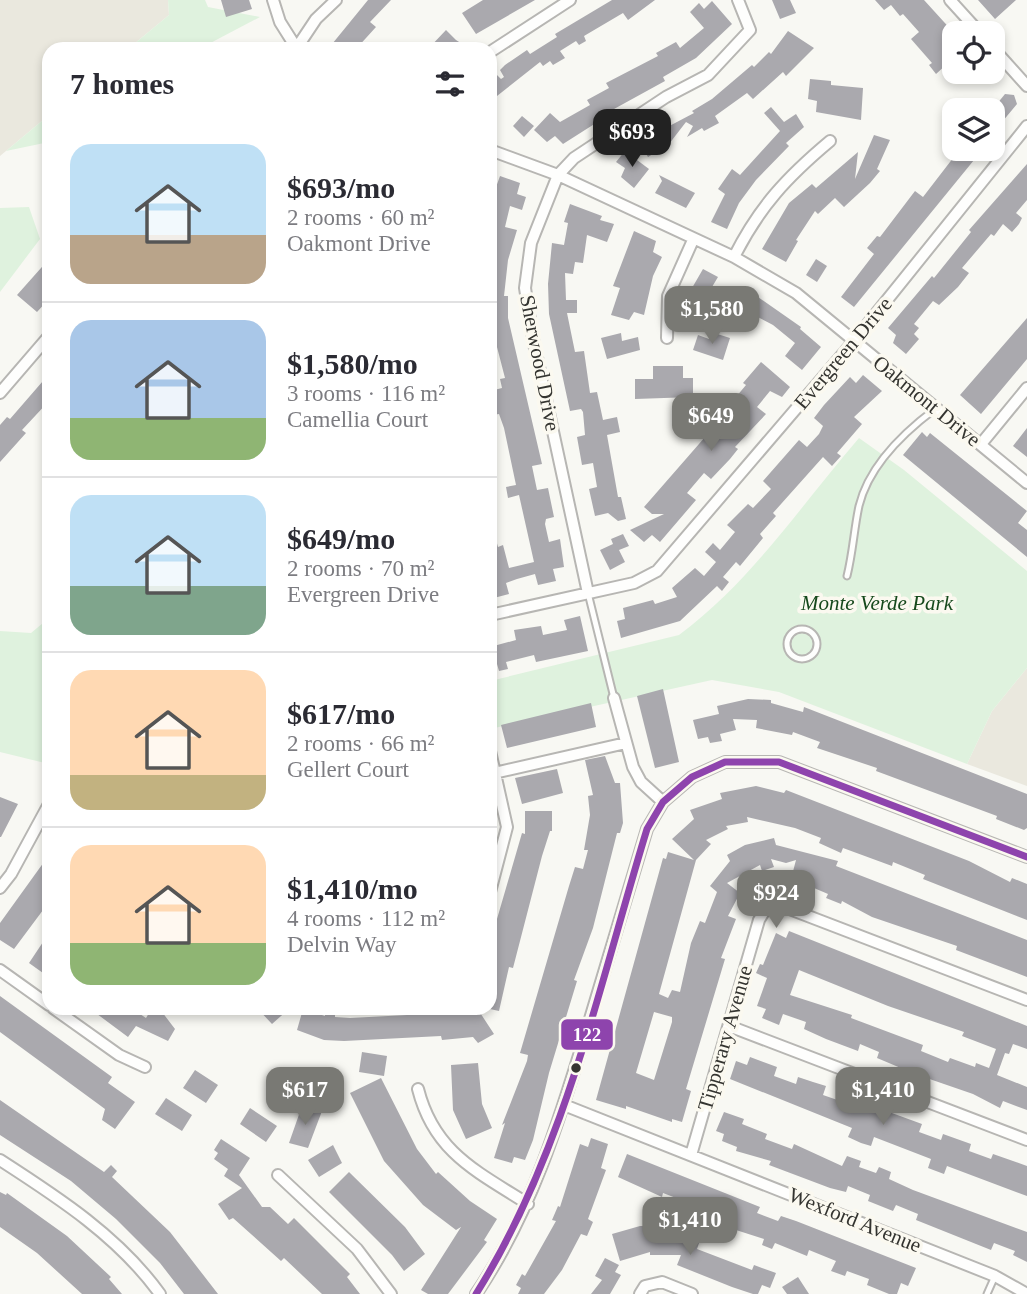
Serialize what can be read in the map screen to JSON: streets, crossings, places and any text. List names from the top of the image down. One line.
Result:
{"streets":{"street":["Evergreen Drive","Sherwood Drive","Oakmont Drive","Tipperary Avenue","Wexford Avenue"]},"crossings":[["Evergreen Drive","Sherwood Drive"],["Evergreen Drive","Oakmont Drive"],["Sherwood Drive","Oakmont Drive"],["Tipperary Avenue","Wexford Avenue"]],"parks":["Monte Verde Park"],"lines":["transit line 122"],"page":{"heading":"7 homes","price":["$693","$1,580","$649","$924","$617","$1,410","$1,410"],"list":[{"name":"$693/mo","note":"2 rooms · 60 m² · Oakmont Drive"},{"name":"$1,580/mo","note":"3 rooms · 116 m² · Camellia Court"},{"name":"$649/mo","note":"2 rooms · 70 m² · Evergreen Drive"},{"name":"$617/mo","note":"2 rooms · 66 m² · Gellert Court"},{"name":"$1,410/mo","note":"4 rooms · 112 m² · Delvin Way"}]}}
